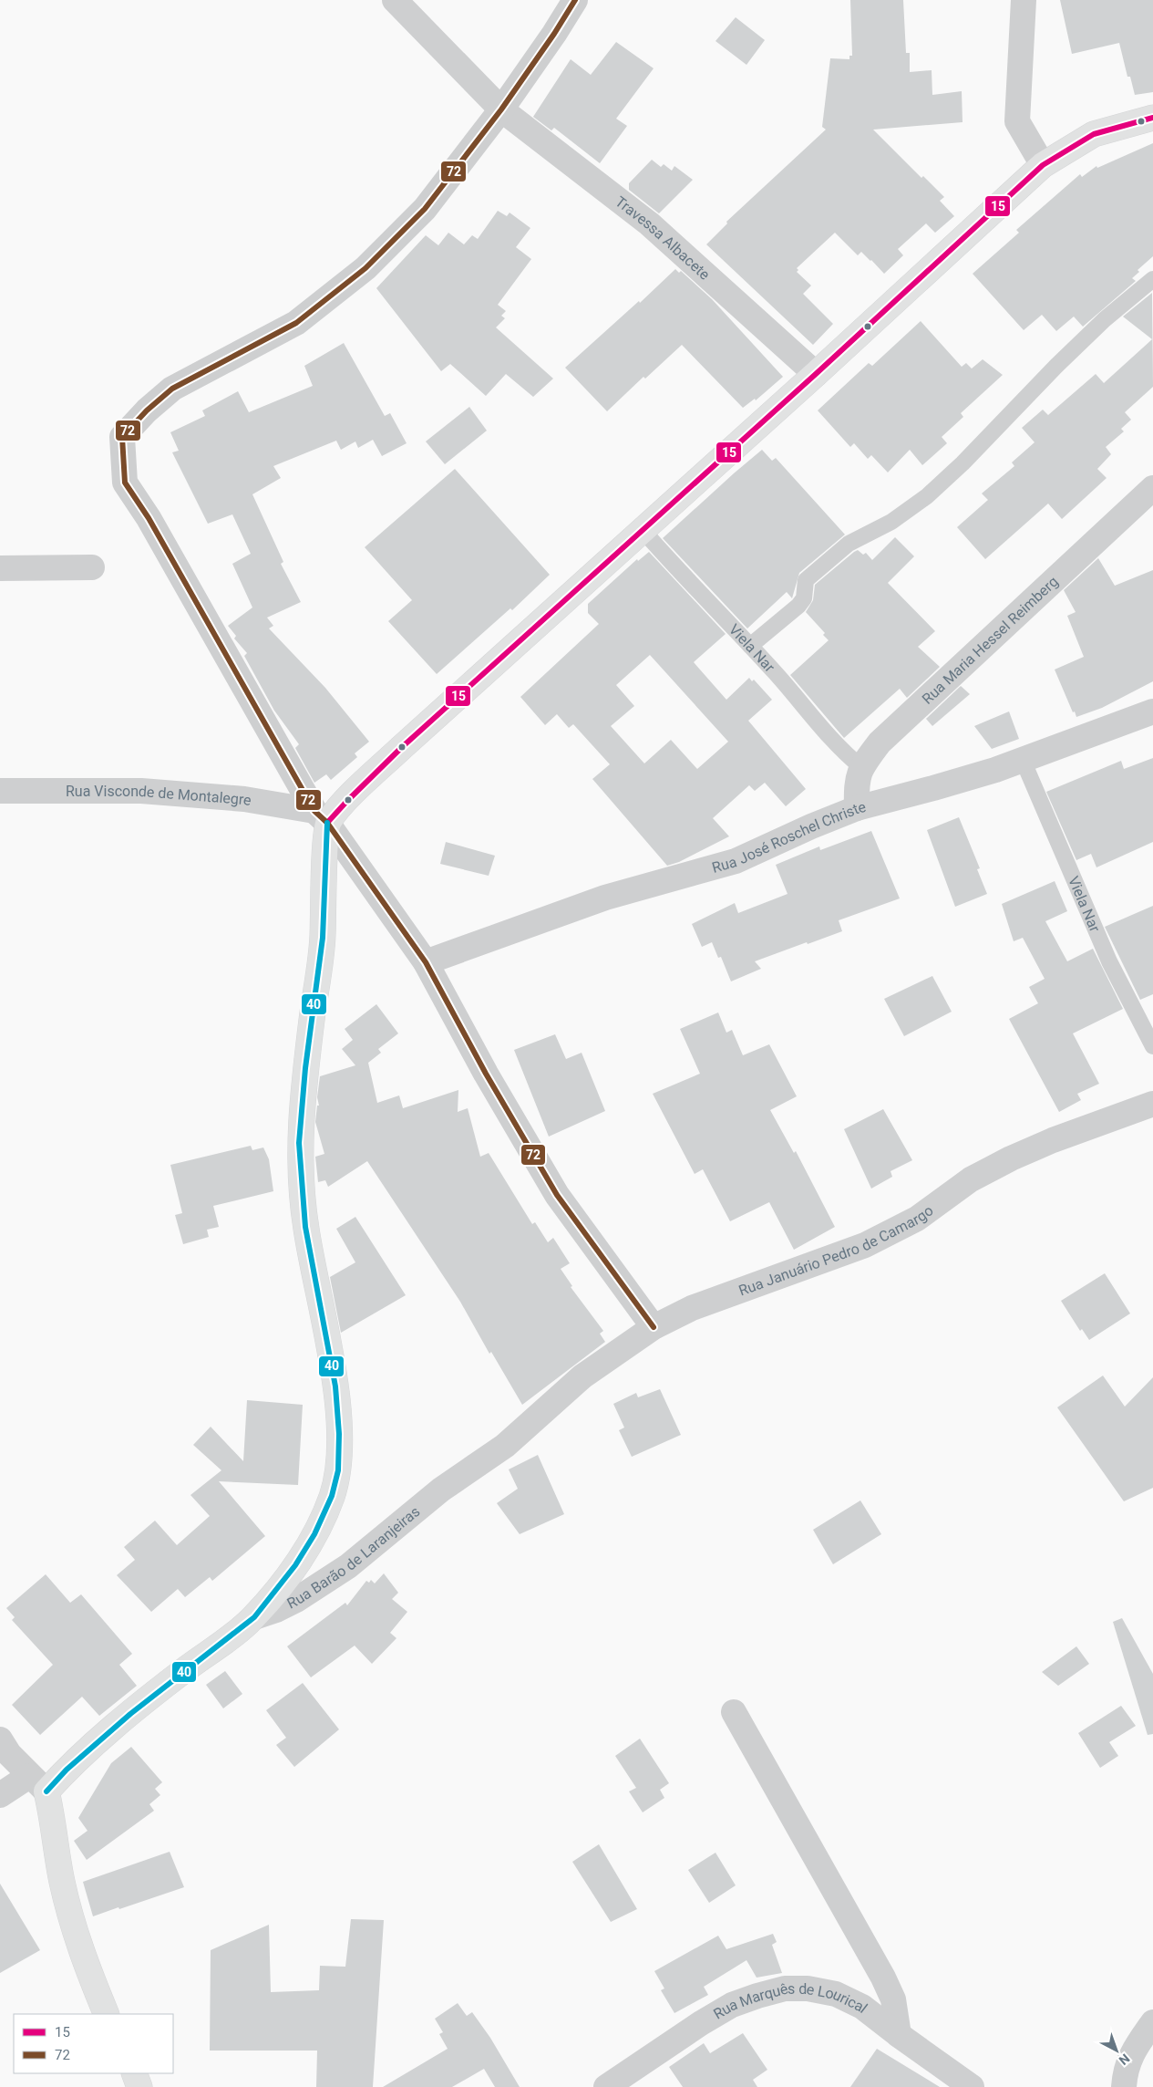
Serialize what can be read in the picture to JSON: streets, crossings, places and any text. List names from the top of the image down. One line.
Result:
{"streets":{"main road":["Rua Barão de Laranjeiras"],"street":["Travessa Albacete","Rua Maria Hessel Reimberg","Rua Visconde de Montalegre","Rua José Roschel Christe","Rua Januário Pedro de Camargo","Rua Marquês de Lourical"],"lane":["Viela Nar"]},"crossings":[["Rua Maria Hessel Reimberg","Viela Nar"],["Viela Nar","Rua José Roschel Christe"],["Rua Januário Pedro de Camargo","Rua Barão de Laranjeiras"]],"lines":["transit line 72","transit line 15","transit line 40"],"legend":["15","72"],"north":"bottom right"}
